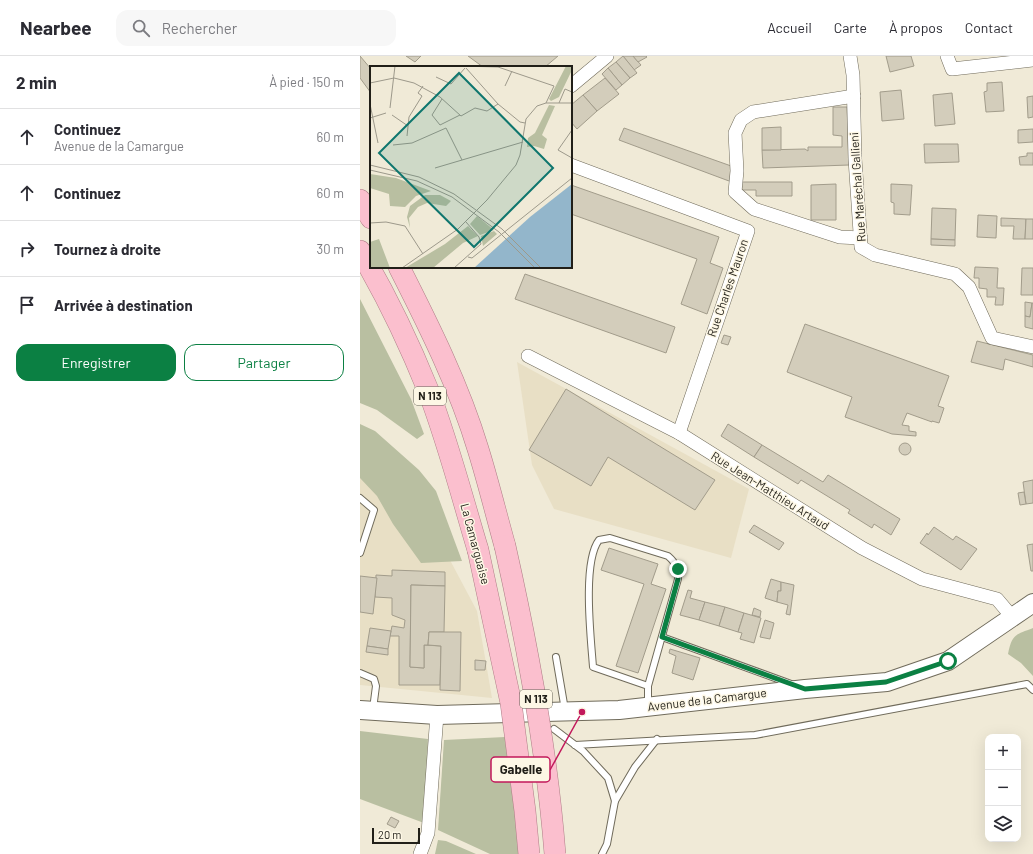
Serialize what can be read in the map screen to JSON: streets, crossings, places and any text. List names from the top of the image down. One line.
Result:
{"streets":{"highway":["N 113","La Camarguaise"],"main road":["Avenue de la Camargue"],"street":["Rue Maréchal Gallieni","Rue Charles Mauron","Rue Jean-Matthieu Artaud"]},"crossings":[["Rue Charles Mauron","Rue Jean-Matthieu Artaud"],["Rue Jean-Matthieu Artaud","Avenue de la Camargue"]],"places":["Gabelle"],"scale_bar":"20 m","page":{"header":"Nearbee","search":"Rechercher","nav":["Accueil","Carte","À propos","Contact"],"heading":["2 min","À pied · 150 m"],"list":[["Continuez","Avenue de la Camargue","60 m"],["Continuez","60 m"],["Tournez à droite","30 m"],"Arrivée à destination"],"buttons":["Enregistrer","Partager"],"map_buttons":["+","−"],"scale":"20 m"}}
